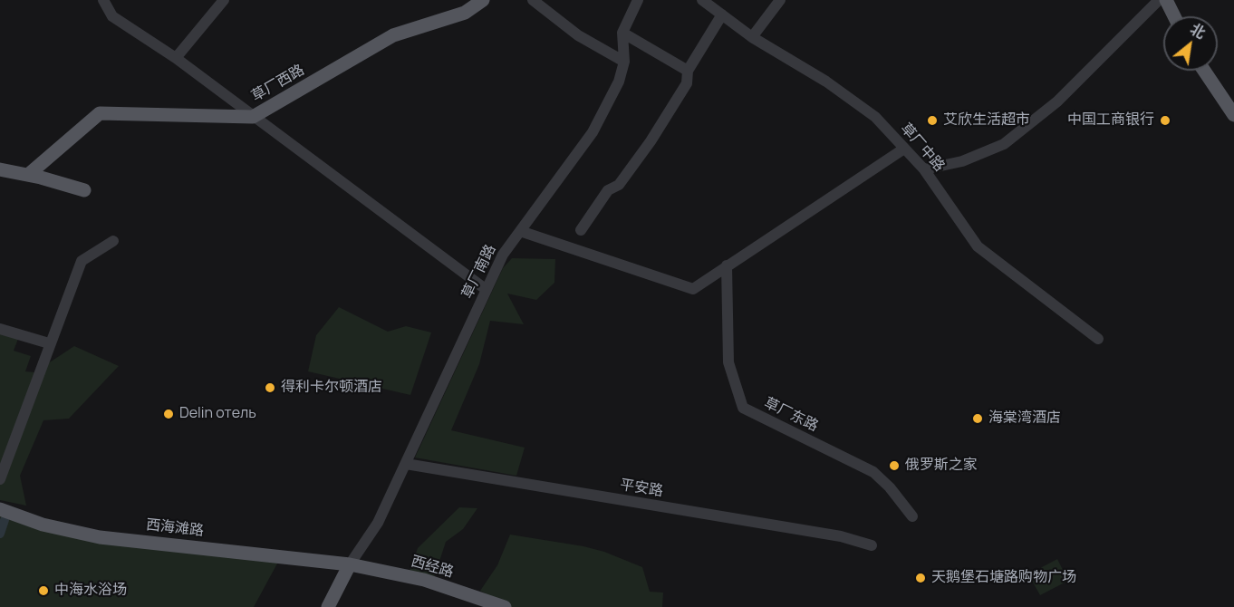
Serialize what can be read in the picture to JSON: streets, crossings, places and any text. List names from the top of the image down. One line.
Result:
{"streets":{"main road":["草厂西路","西海滩路","西经路"],"street":["草厂中路","草厂南路","草厂东路","平安路"]},"crossings":[["草厂南路","平安路"],["草厂南路","西海滩路"],["草厂南路","西经路"],["西海滩路","西经路"]],"places":["艾欣生活超市","中国工商银行","得利卡尔顿酒店","Delin отель","海棠湾酒店","俄罗斯之家","天鹅堡石塘路购物广场","中海水浴场"],"north":"top right"}
